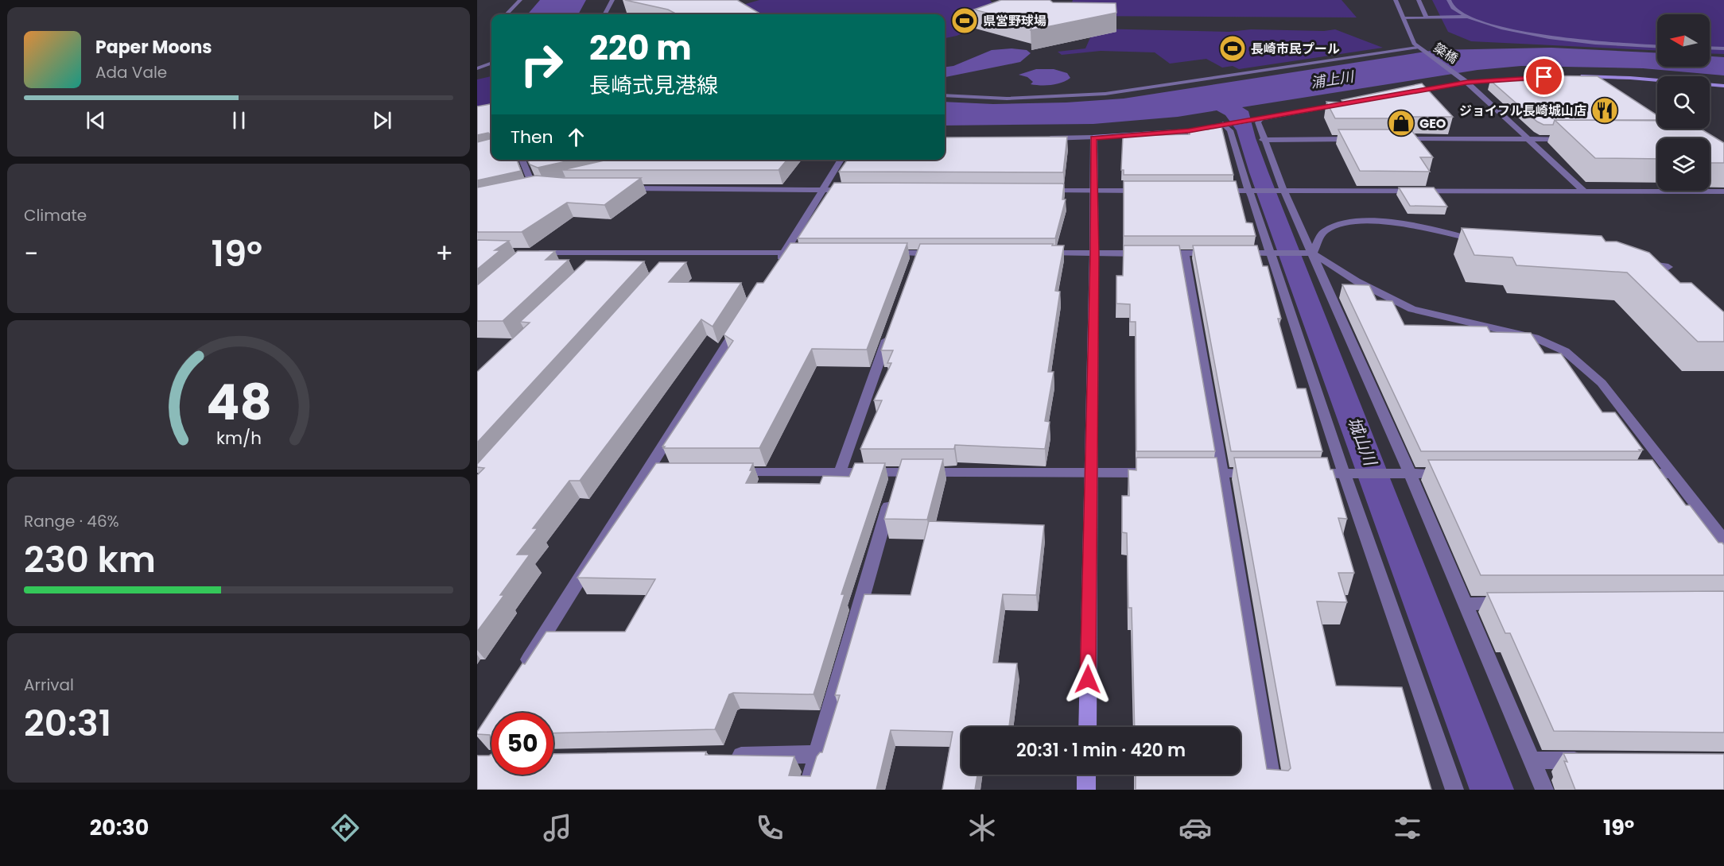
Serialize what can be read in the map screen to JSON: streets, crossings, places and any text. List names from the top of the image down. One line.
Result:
{"streets":{"street":["簗橋"]},"water":["浦上川","城山川"],"places":{"sports":["県営野球場","長崎市民プール"],"restaurant":["ジョイフル長崎城山店"],"shop":["GEO"]},"north":"left","page":{"turn":["220 m","長崎式見港線"],"song":["Paper Moons","Ada Vale"],"then":"Then","tile":["Climate",["Range · 46%","230 km"],["Arrival","20:31"]],"heat":["−","19°","+"],"limit":"50","trip":"20:31 · 1 min · 420 m","tabs":["20:30","19°"],"gauge":["48","km/h"]}}
